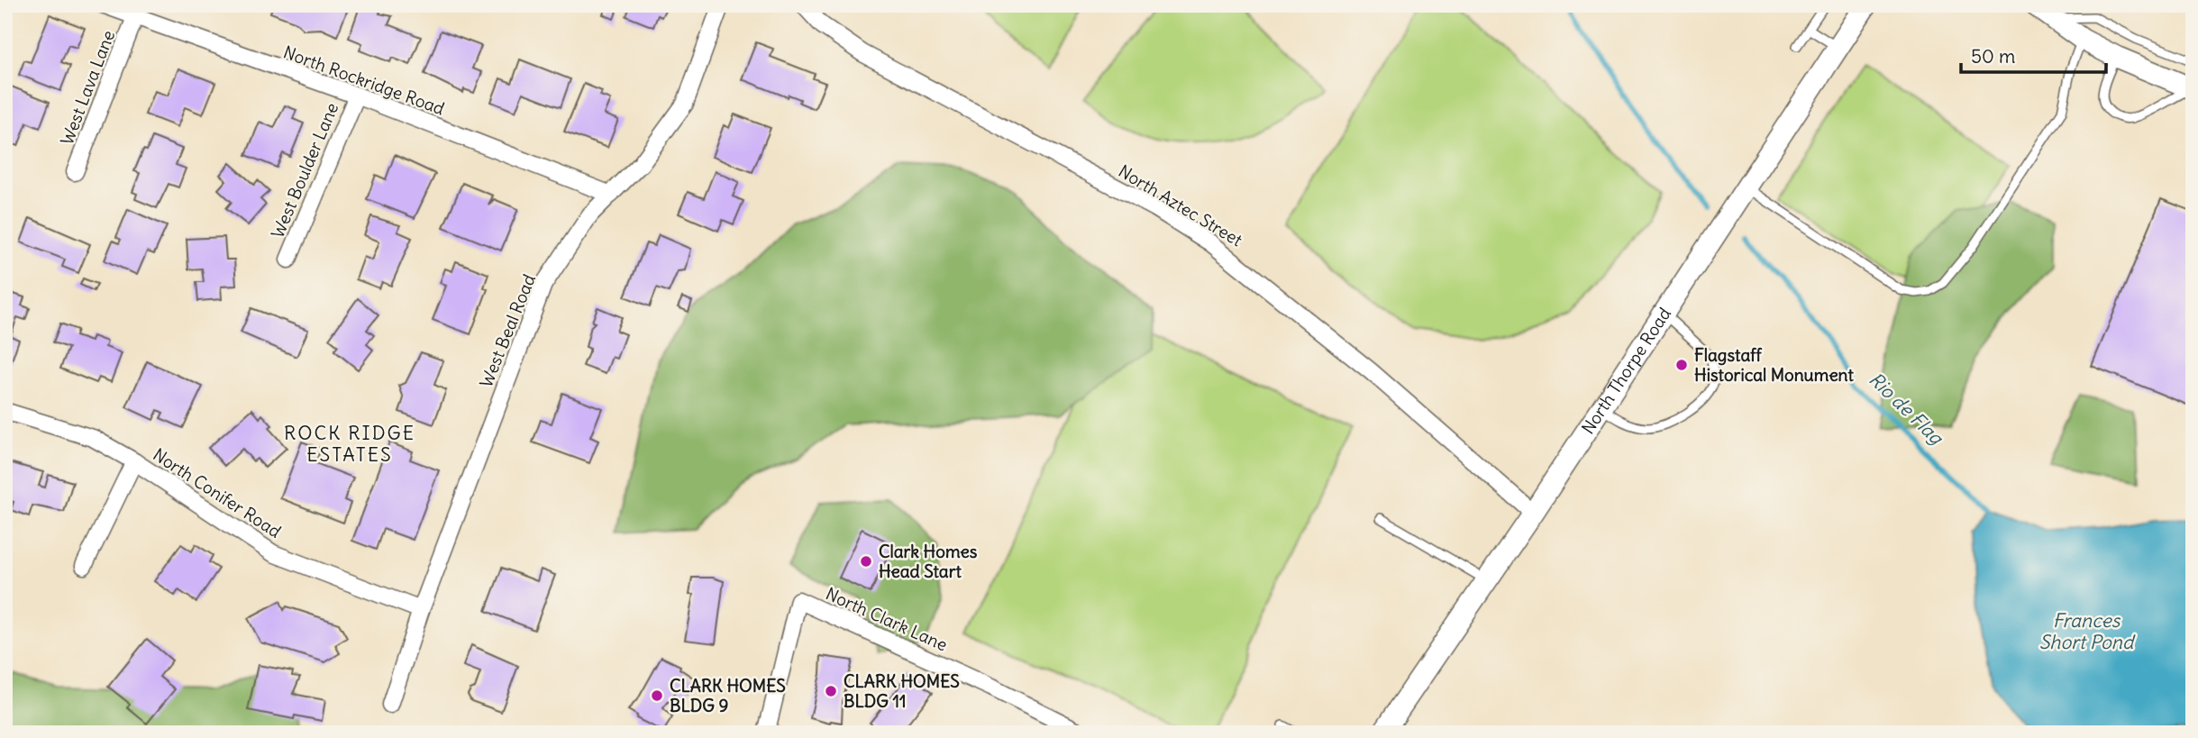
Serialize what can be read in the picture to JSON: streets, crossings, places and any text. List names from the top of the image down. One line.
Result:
{"streets":{"street":["North Rockridge Road","West Lava Lane","West Boulder Lane","North Aztec Street","West Beal Road","North Thorpe Road","North Conifer Road","North Clark Lane"]},"crossings":[["North Rockridge Road","West Lava Lane"],["North Rockridge Road","West Boulder Lane"],["North Rockridge Road","West Beal Road"],["North Aztec Street","North Thorpe Road"],["West Beal Road","North Conifer Road"]],"districts":["ROCK RIDGE ESTATES"],"water":["Rio de Flag","Frances Short Pond"],"places":["Flagstaff Historical Monument","Clark Homes Head Start","CLARK HOMES BLDG 11","CLARK HOMES BLDG 9"],"scale_bar":"50 m"}
